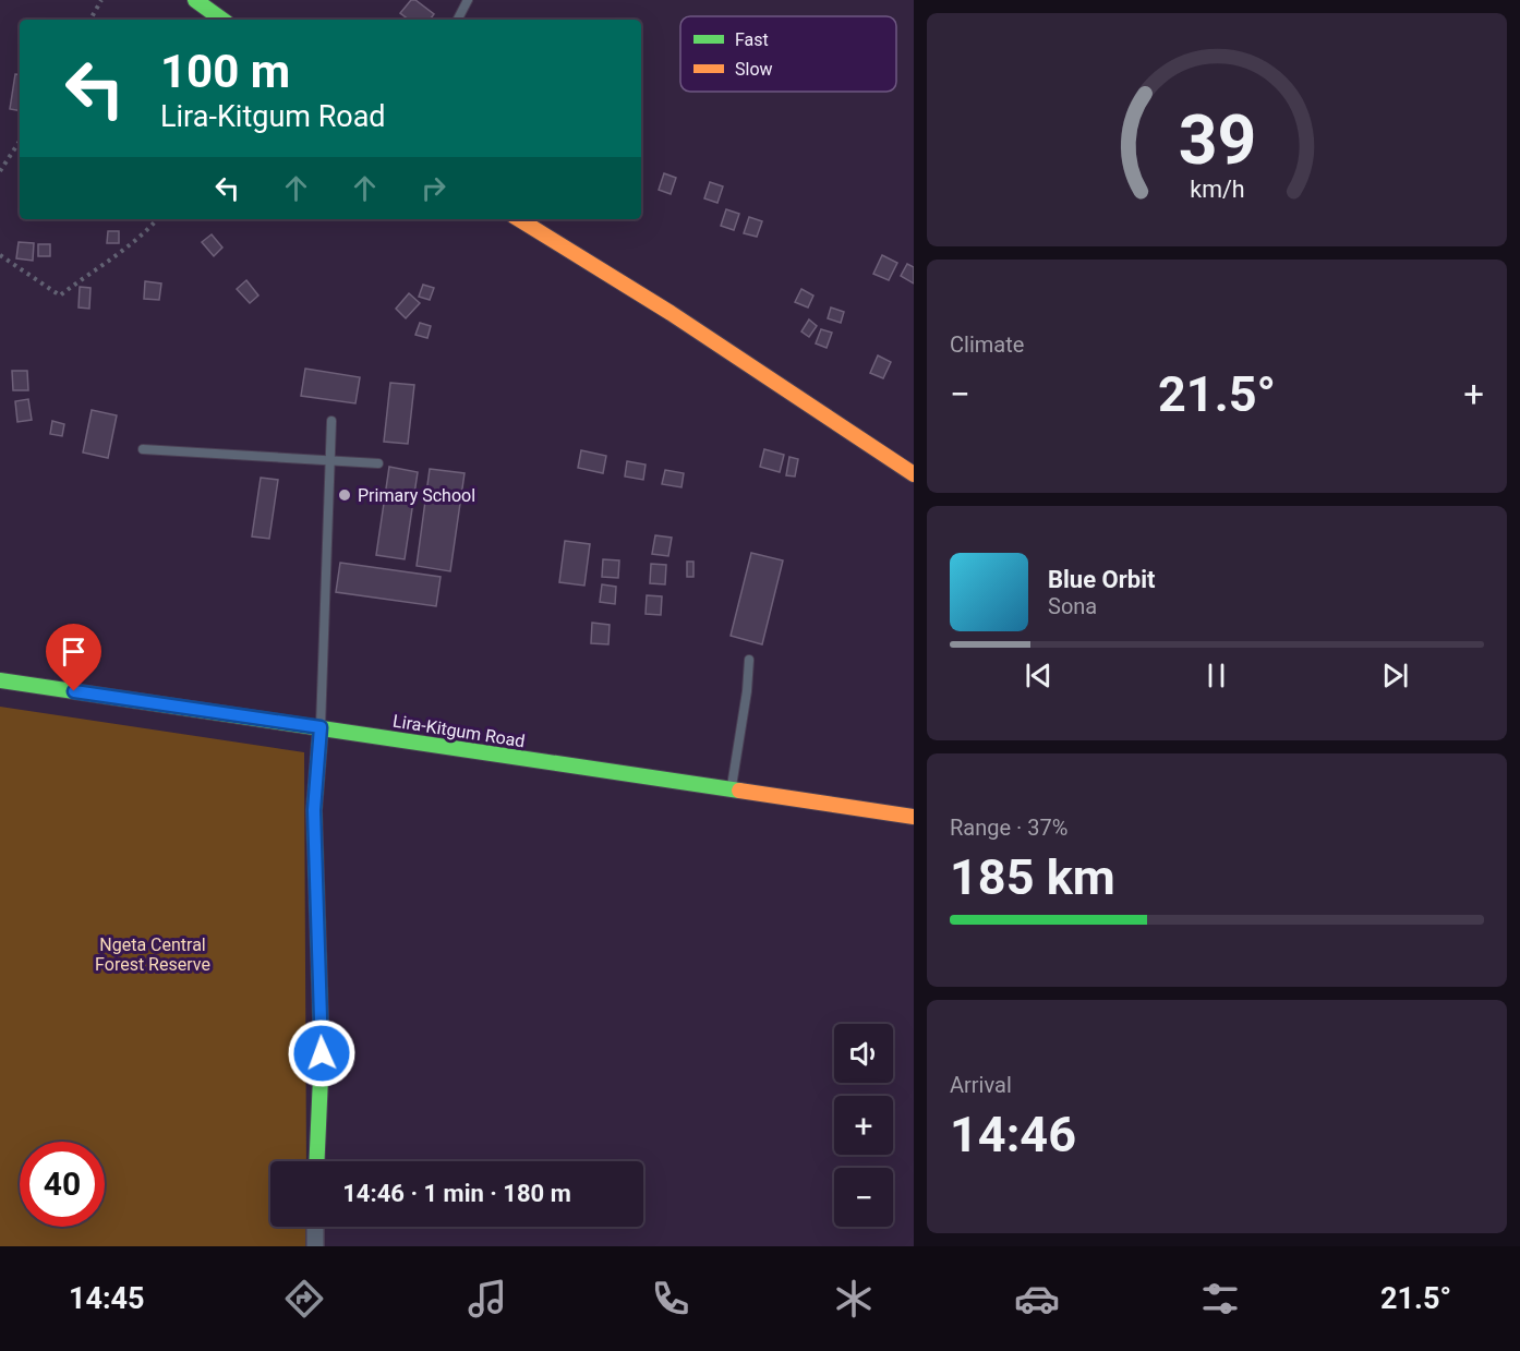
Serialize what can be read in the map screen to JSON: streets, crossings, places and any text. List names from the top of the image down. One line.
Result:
{"streets":{"main road":["Lira-Kitgum Road"]},"parks":["Ngeta Central Forest Reserve"],"places":["Primary School"],"legend":["Fast","Slow"],"page":{"turn":["100 m","Lira-Kitgum Road"],"tile":["Climate",["Range · 37%","185 km"],["Arrival","14:46"]],"heat":["−","21.5°","+"],"song":["Blue Orbit","Sona"],"map_buttons":["+","−"],"limit":"40","trip":"14:46 · 1 min · 180 m","tabs":["14:45","21.5°"],"gauge":["39","km/h"]}}
